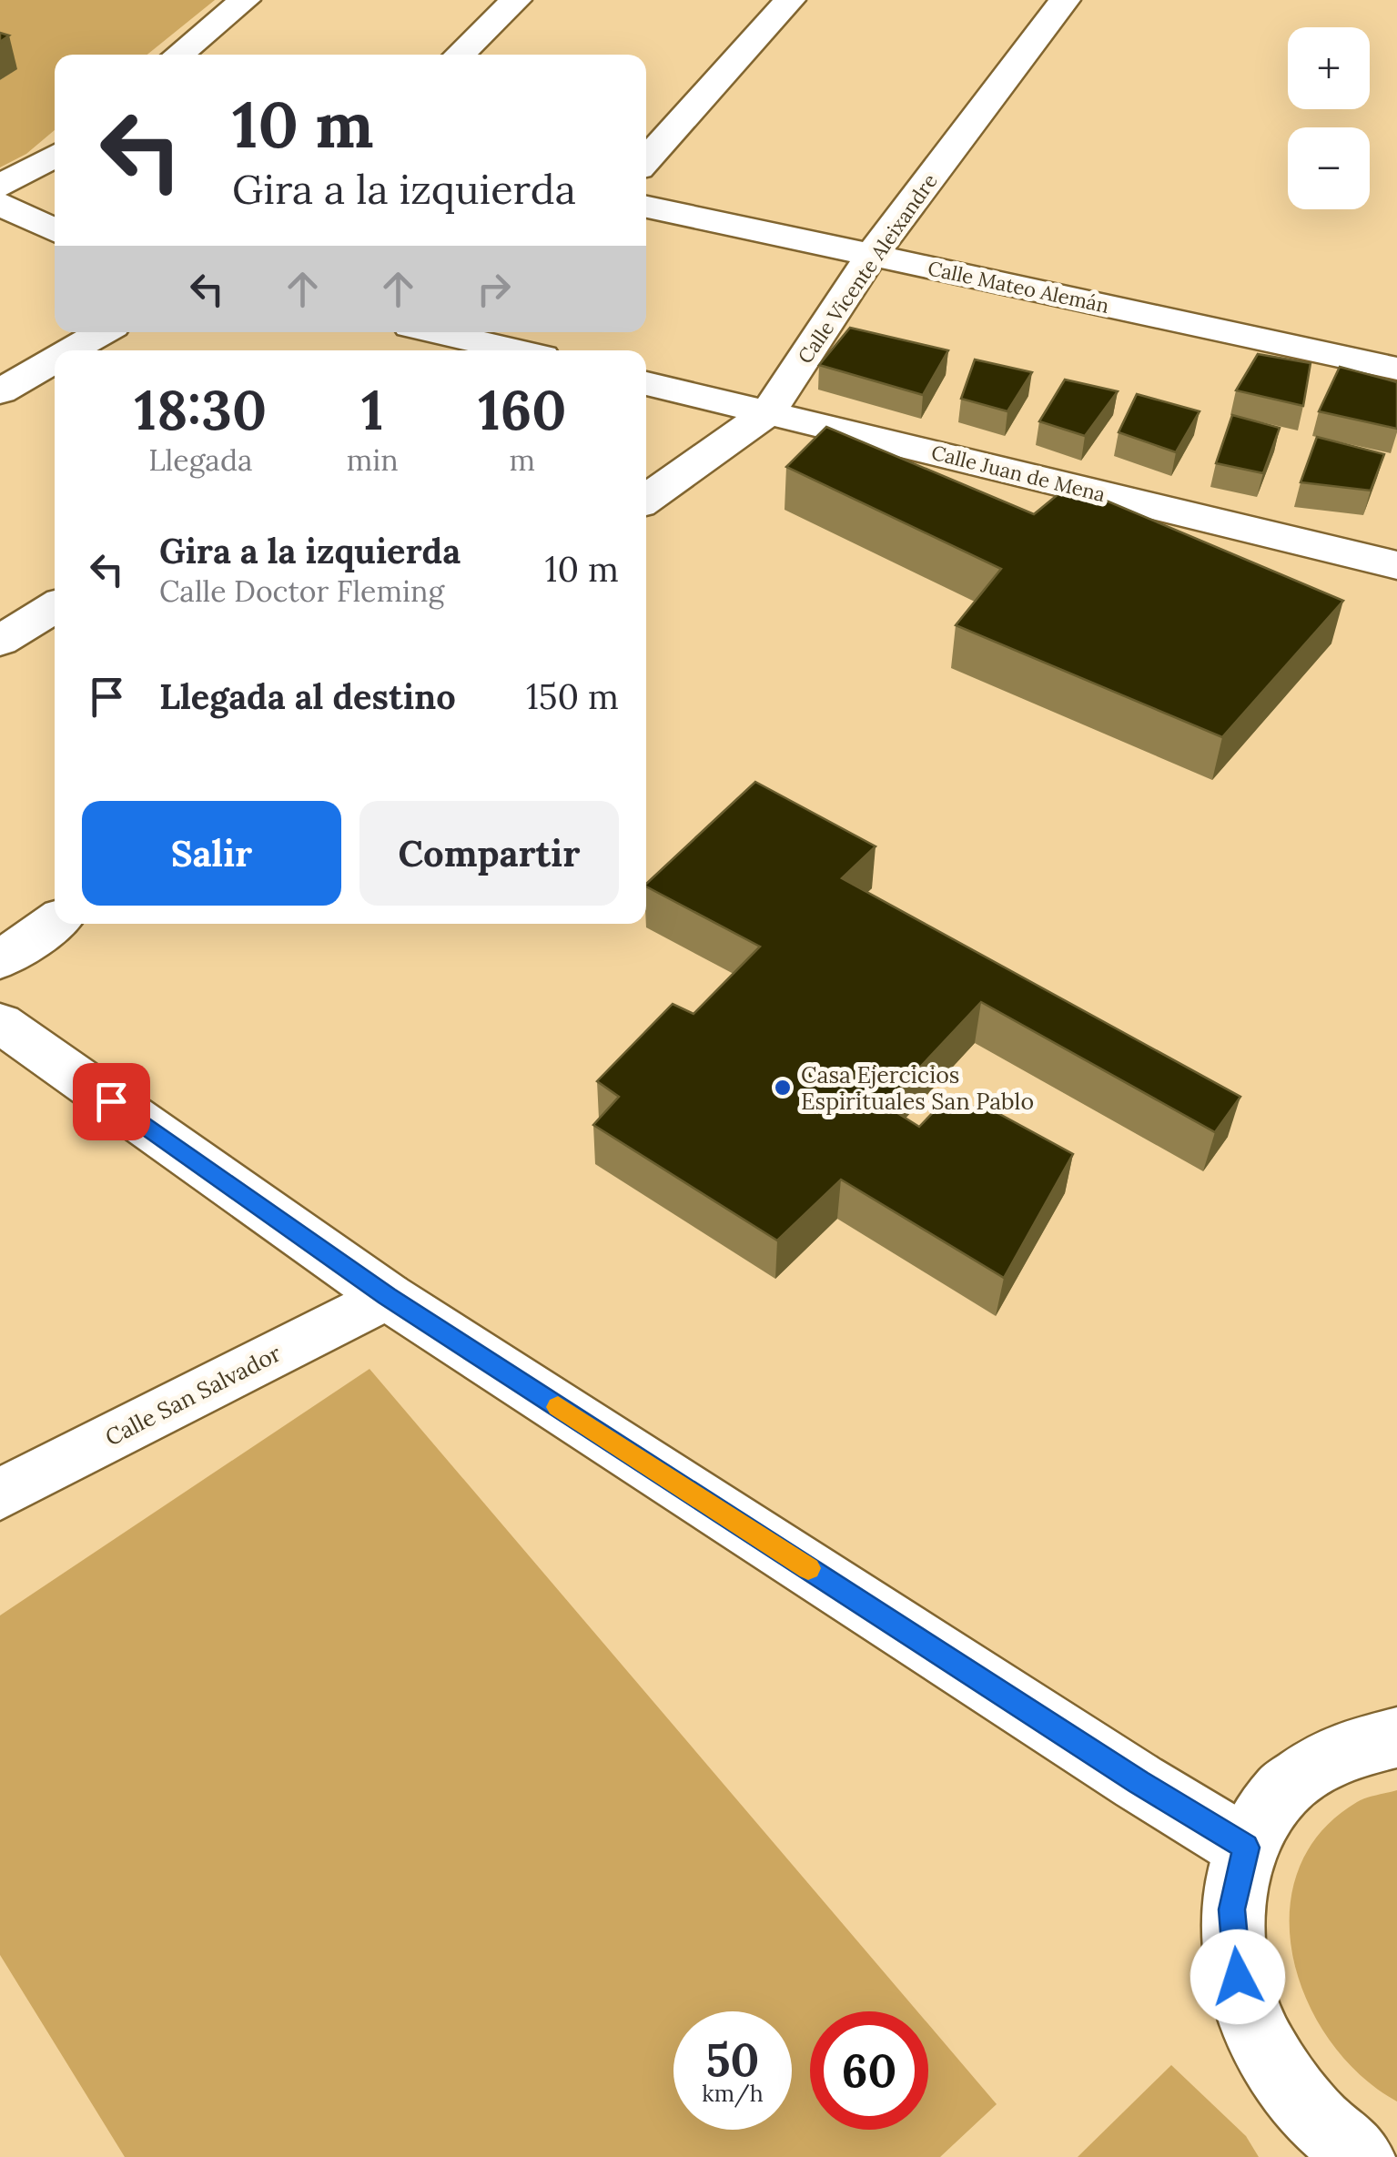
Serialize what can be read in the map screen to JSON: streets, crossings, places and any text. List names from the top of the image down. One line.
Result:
{"streets":{"street":["Calle Vicente Aleixandre","Calle Mateo Alemán","Calle Juan de Mena","Calle San Salvador"]},"crossings":[["Calle Vicente Aleixandre","Calle Mateo Alemán"],["Calle Vicente Aleixandre","Calle Juan de Mena"]],"places":["Casa Ejercicios Espirituales San Pablo"],"page":{"map_buttons":["+","−"],"turn":["10 m","Gira a la izquierda"],"eta":["18:30","Llegada","1","min","160","m"],"list":[{"name":"Gira a la izquierda","note":"Calle Doctor Fleming","value":"10 m"},{"name":"Llegada al destino","value":"150 m"}],"buttons":["Salir","Compartir"],"speed":"50 km/h","limit":"60"}}
